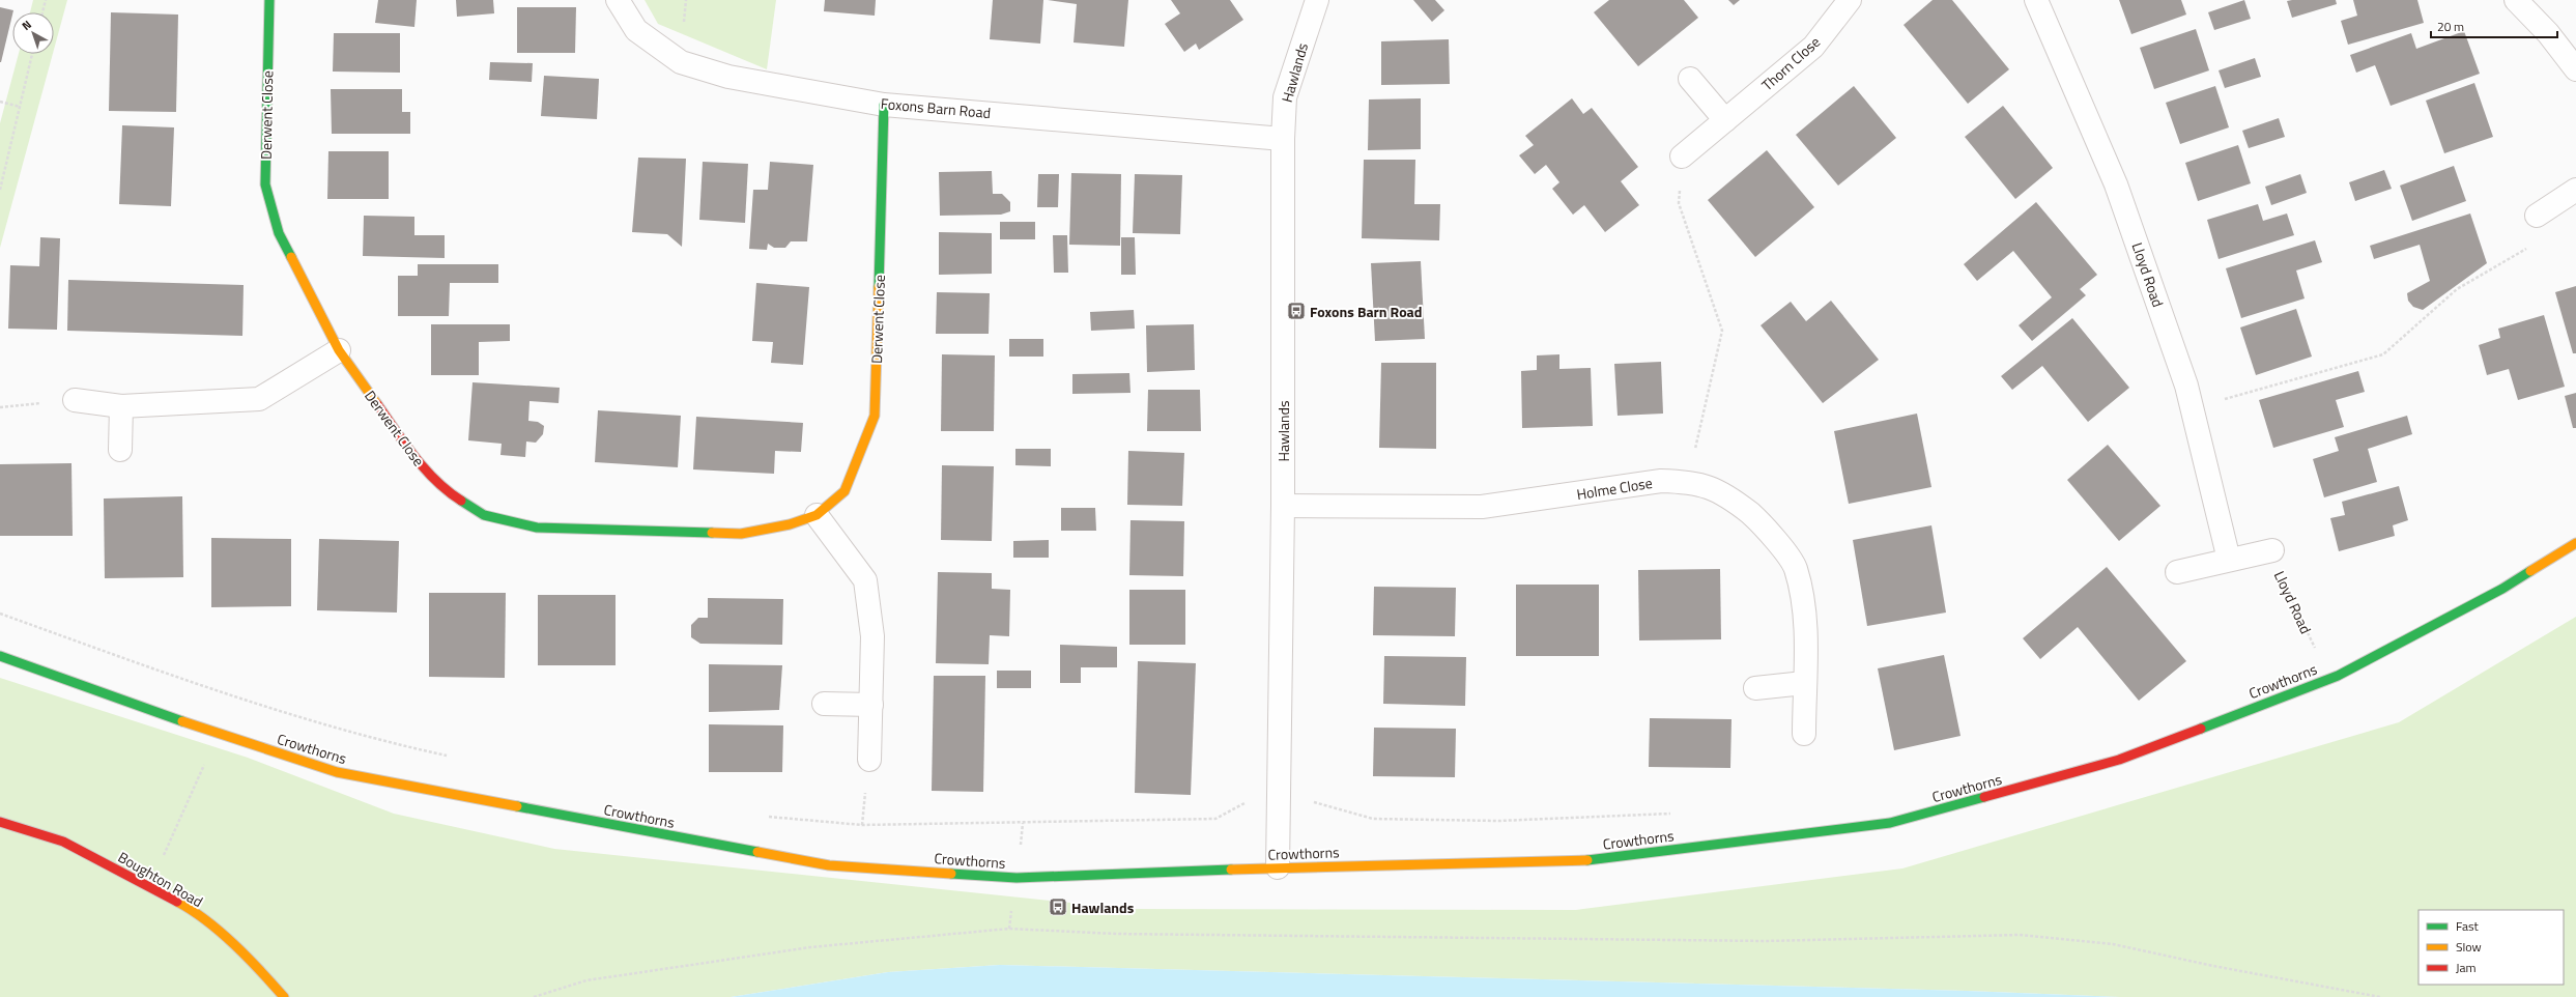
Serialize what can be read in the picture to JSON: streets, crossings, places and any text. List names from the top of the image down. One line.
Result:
{"streets":{"street":["Thorn Close","Hawlands","Foxons Barn Road","Derwent Close","Lloyd Road","Holme Close","Crowthorns","Boughton Road"]},"crossings":[["Hawlands","Foxons Barn Road"],["Hawlands","Holme Close"],["Hawlands","Crowthorns"],["Foxons Barn Road","Derwent Close"]],"places":{"bus stop":["Foxons Barn Road","Hawlands"]},"legend":["Fast","Slow","Jam"],"scale_bar":"20 m","north":"top left"}
